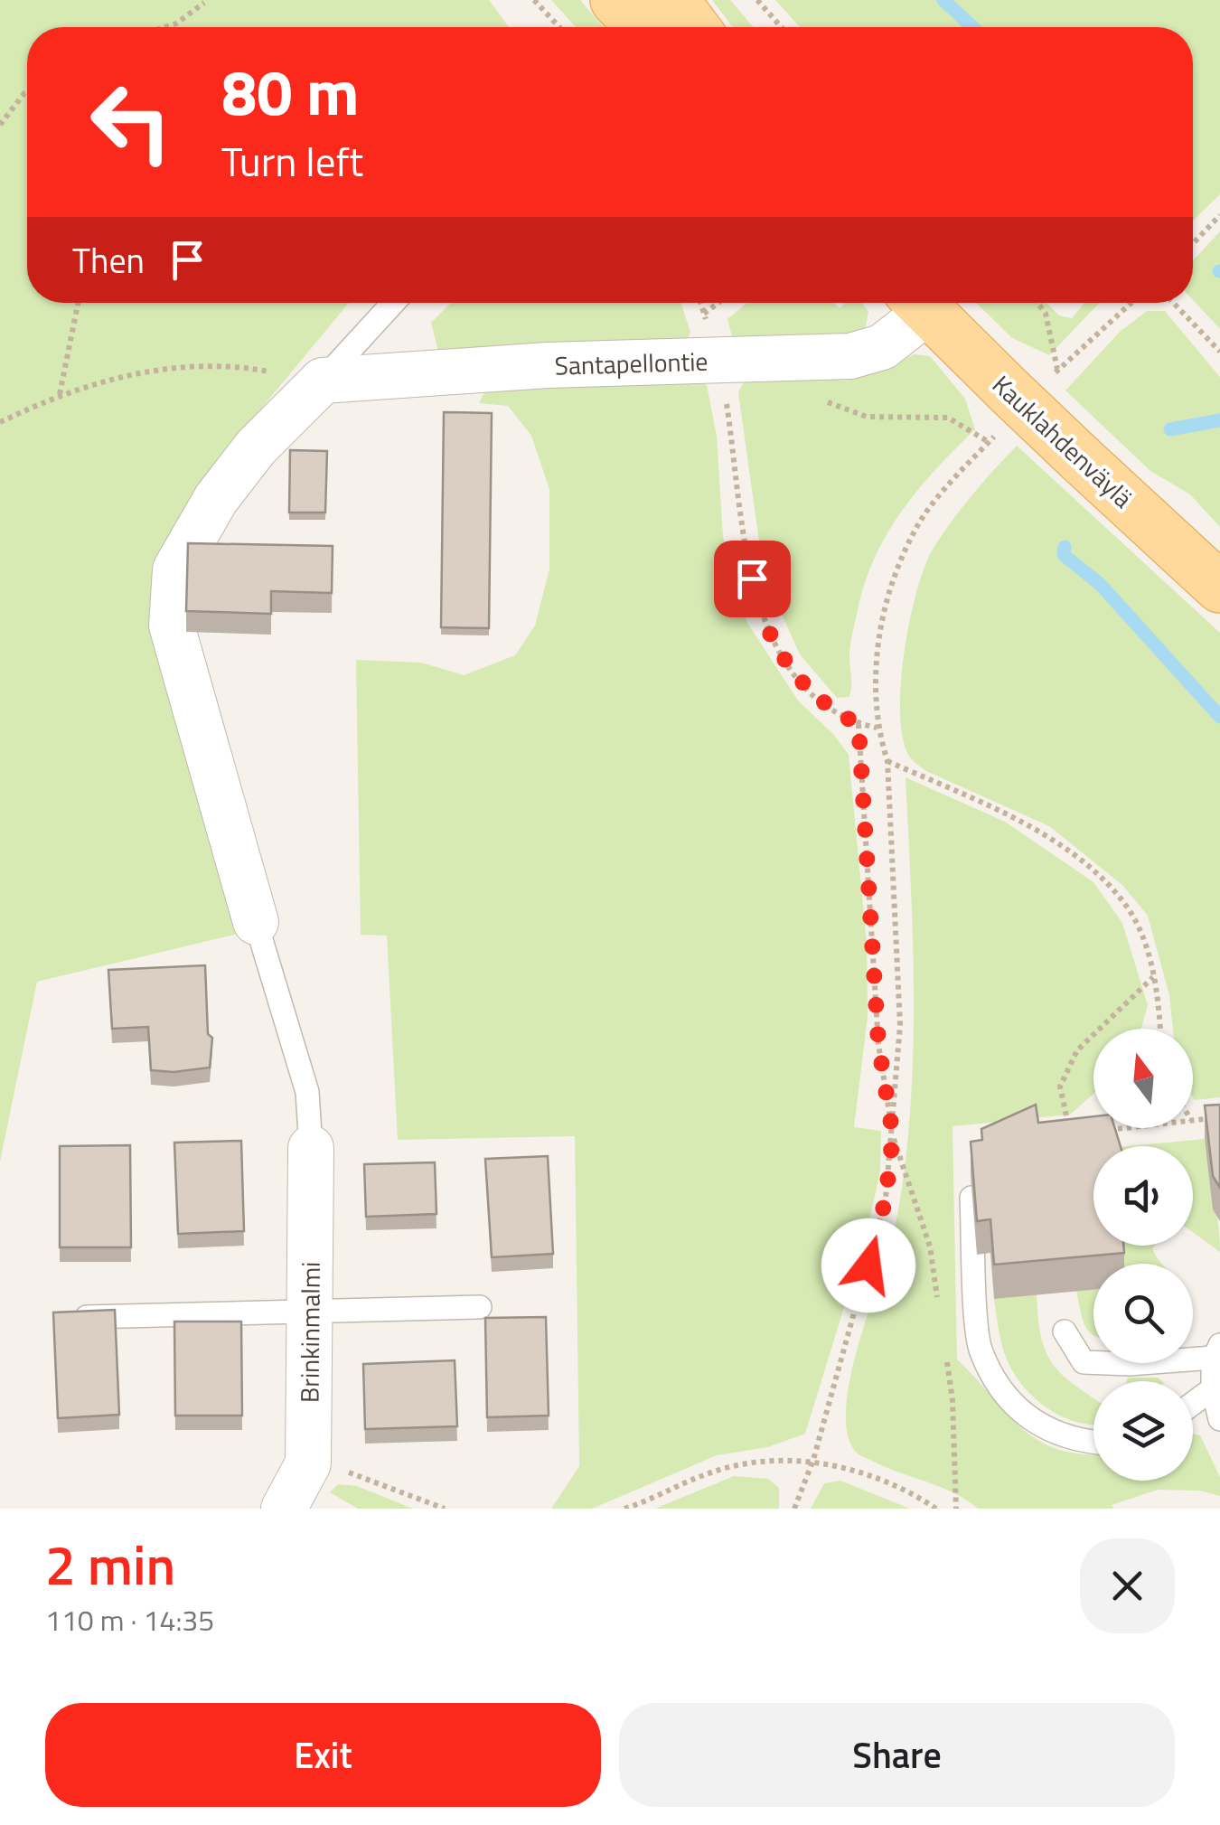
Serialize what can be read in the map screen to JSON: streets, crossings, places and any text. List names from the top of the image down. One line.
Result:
{"streets":{"main road":["Kauklahdenväylä"],"street":["Santapellontie","Brinkinmalmi"]},"north":"top","page":{"turn":["80 m","Turn left"],"then":"Then","heading":["2 min","110 m · 14:35"],"buttons":["Exit","Share"]}}
